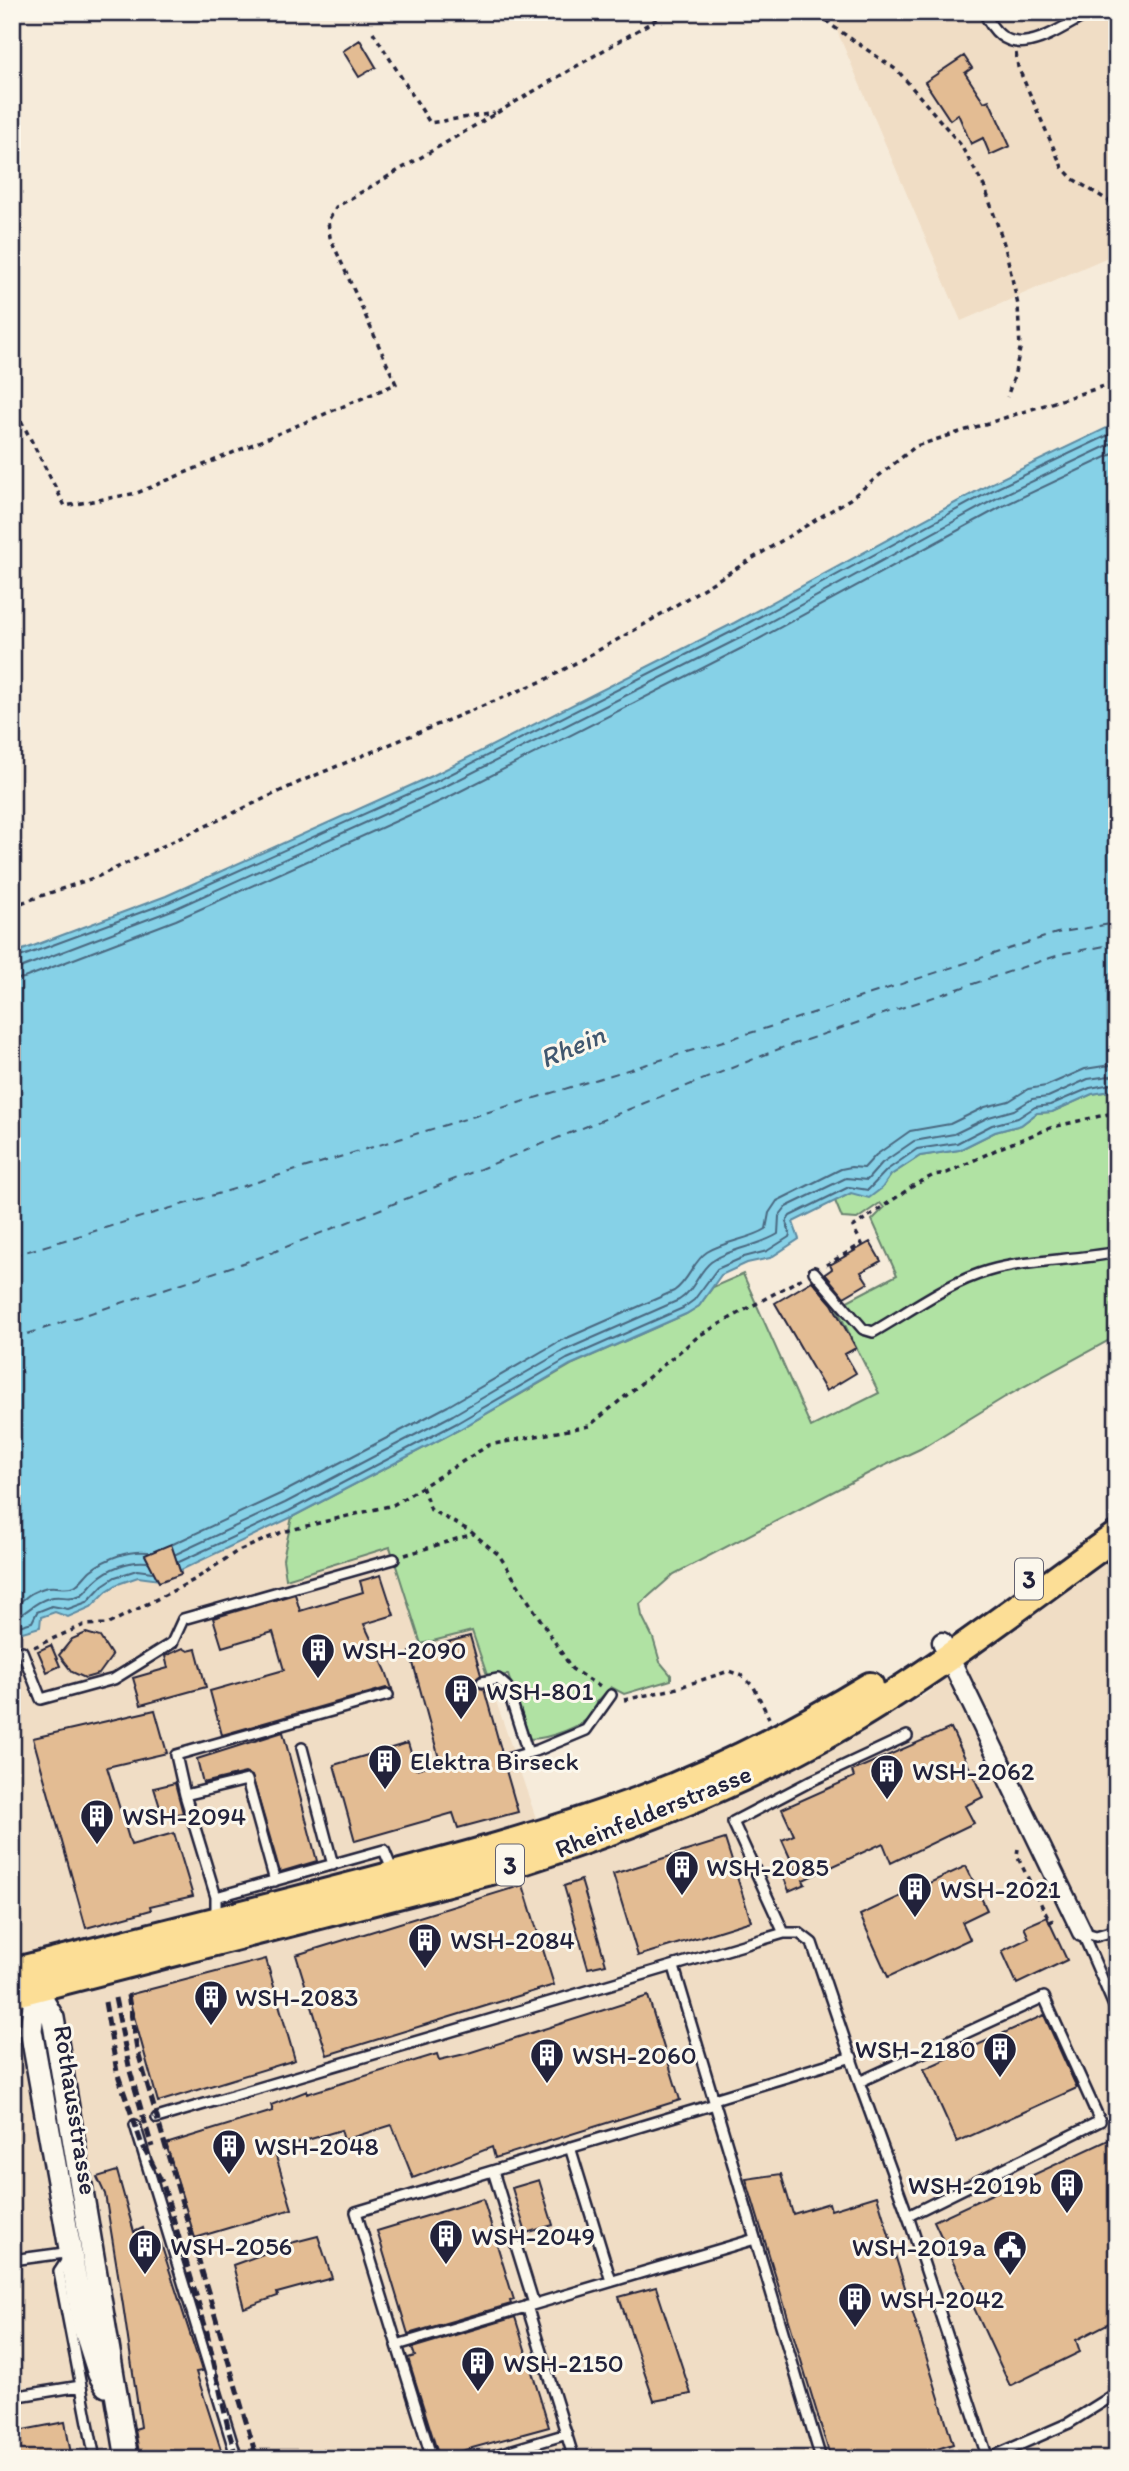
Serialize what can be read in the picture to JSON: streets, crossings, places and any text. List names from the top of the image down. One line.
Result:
{"streets":{"main road":["3","Rheinfelderstrasse"],"street":["Rothausstrasse"]},"crossings":[["Rheinfelderstrasse","Rothausstrasse"]],"water":["Rhein"],"places":{"building":["WSH-2090","WSH-801","Elektra Birseck","WSH-2062","WSH-2094","WSH-2085","WSH-2021","WSH-2084","WSH-2083","WSH-2180","WSH-2060","WSH-2048","WSH-2019b","WSH-2049","WSH-2056","WSH-2042","WSH-2150"],"public building":["WSH-2019a"]}}
